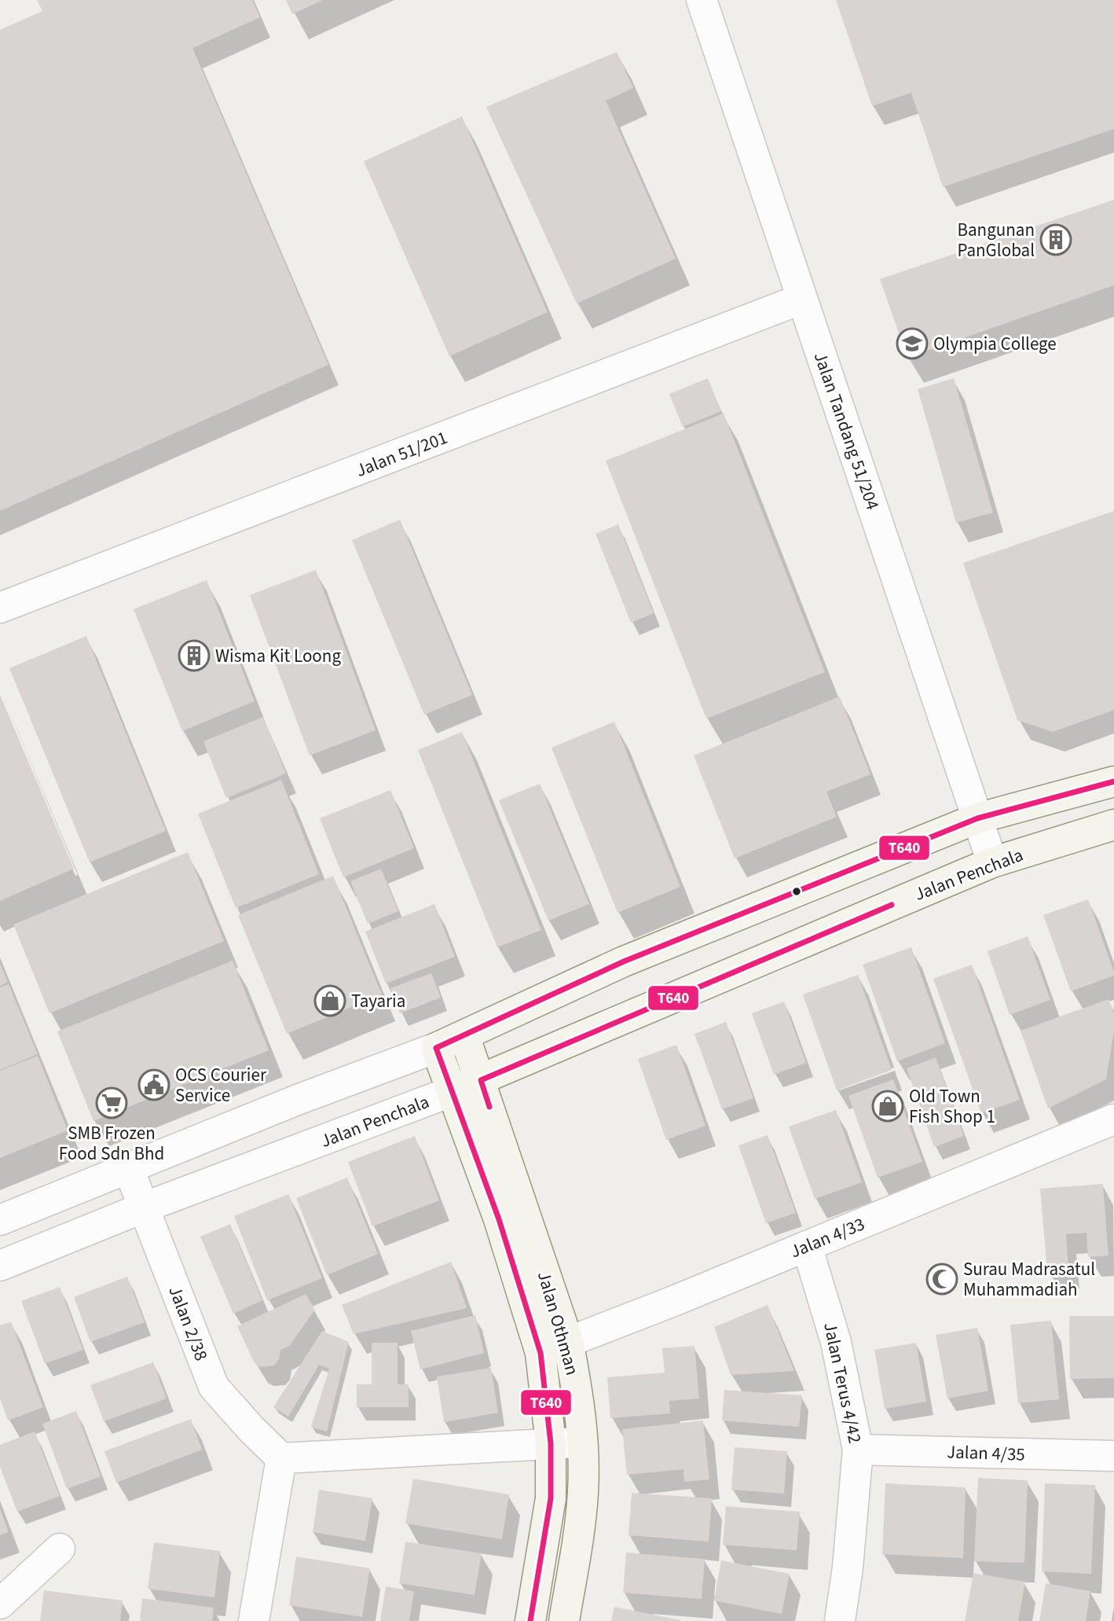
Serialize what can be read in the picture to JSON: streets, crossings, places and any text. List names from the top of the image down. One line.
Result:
{"streets":{"main road":["Jalan Penchala","Jalan Othman"],"street":["Jalan Tandang 51/204","Jalan 51/201","Jalan 4/33","Jalan 2/38","Jalan Terus 4/42","Jalan 4/35"]},"crossings":[["Jalan Tandang 51/204","Jalan 51/201"],["Jalan Tandang 51/204","Jalan Penchala"],["Jalan Penchala","Jalan 2/38"],["Jalan Penchala","Jalan Othman"],["Jalan 4/33","Jalan Othman"],["Jalan 4/33","Jalan Terus 4/42"],["Jalan Terus 4/42","Jalan 4/35"]],"places":{"building":["Bangunan PanGlobal","Wisma Kit Loong"],"school or university":["Olympia College"],"shop":["Tayaria","Old Town Fish Shop 1"],"public building":["OCS Courier Service"],"supermarket":["SMB Frozen Food Sdn Bhd"],"mosque":["Surau Madrasatul Muhammadiah"]},"lines":["transit line T640"]}
